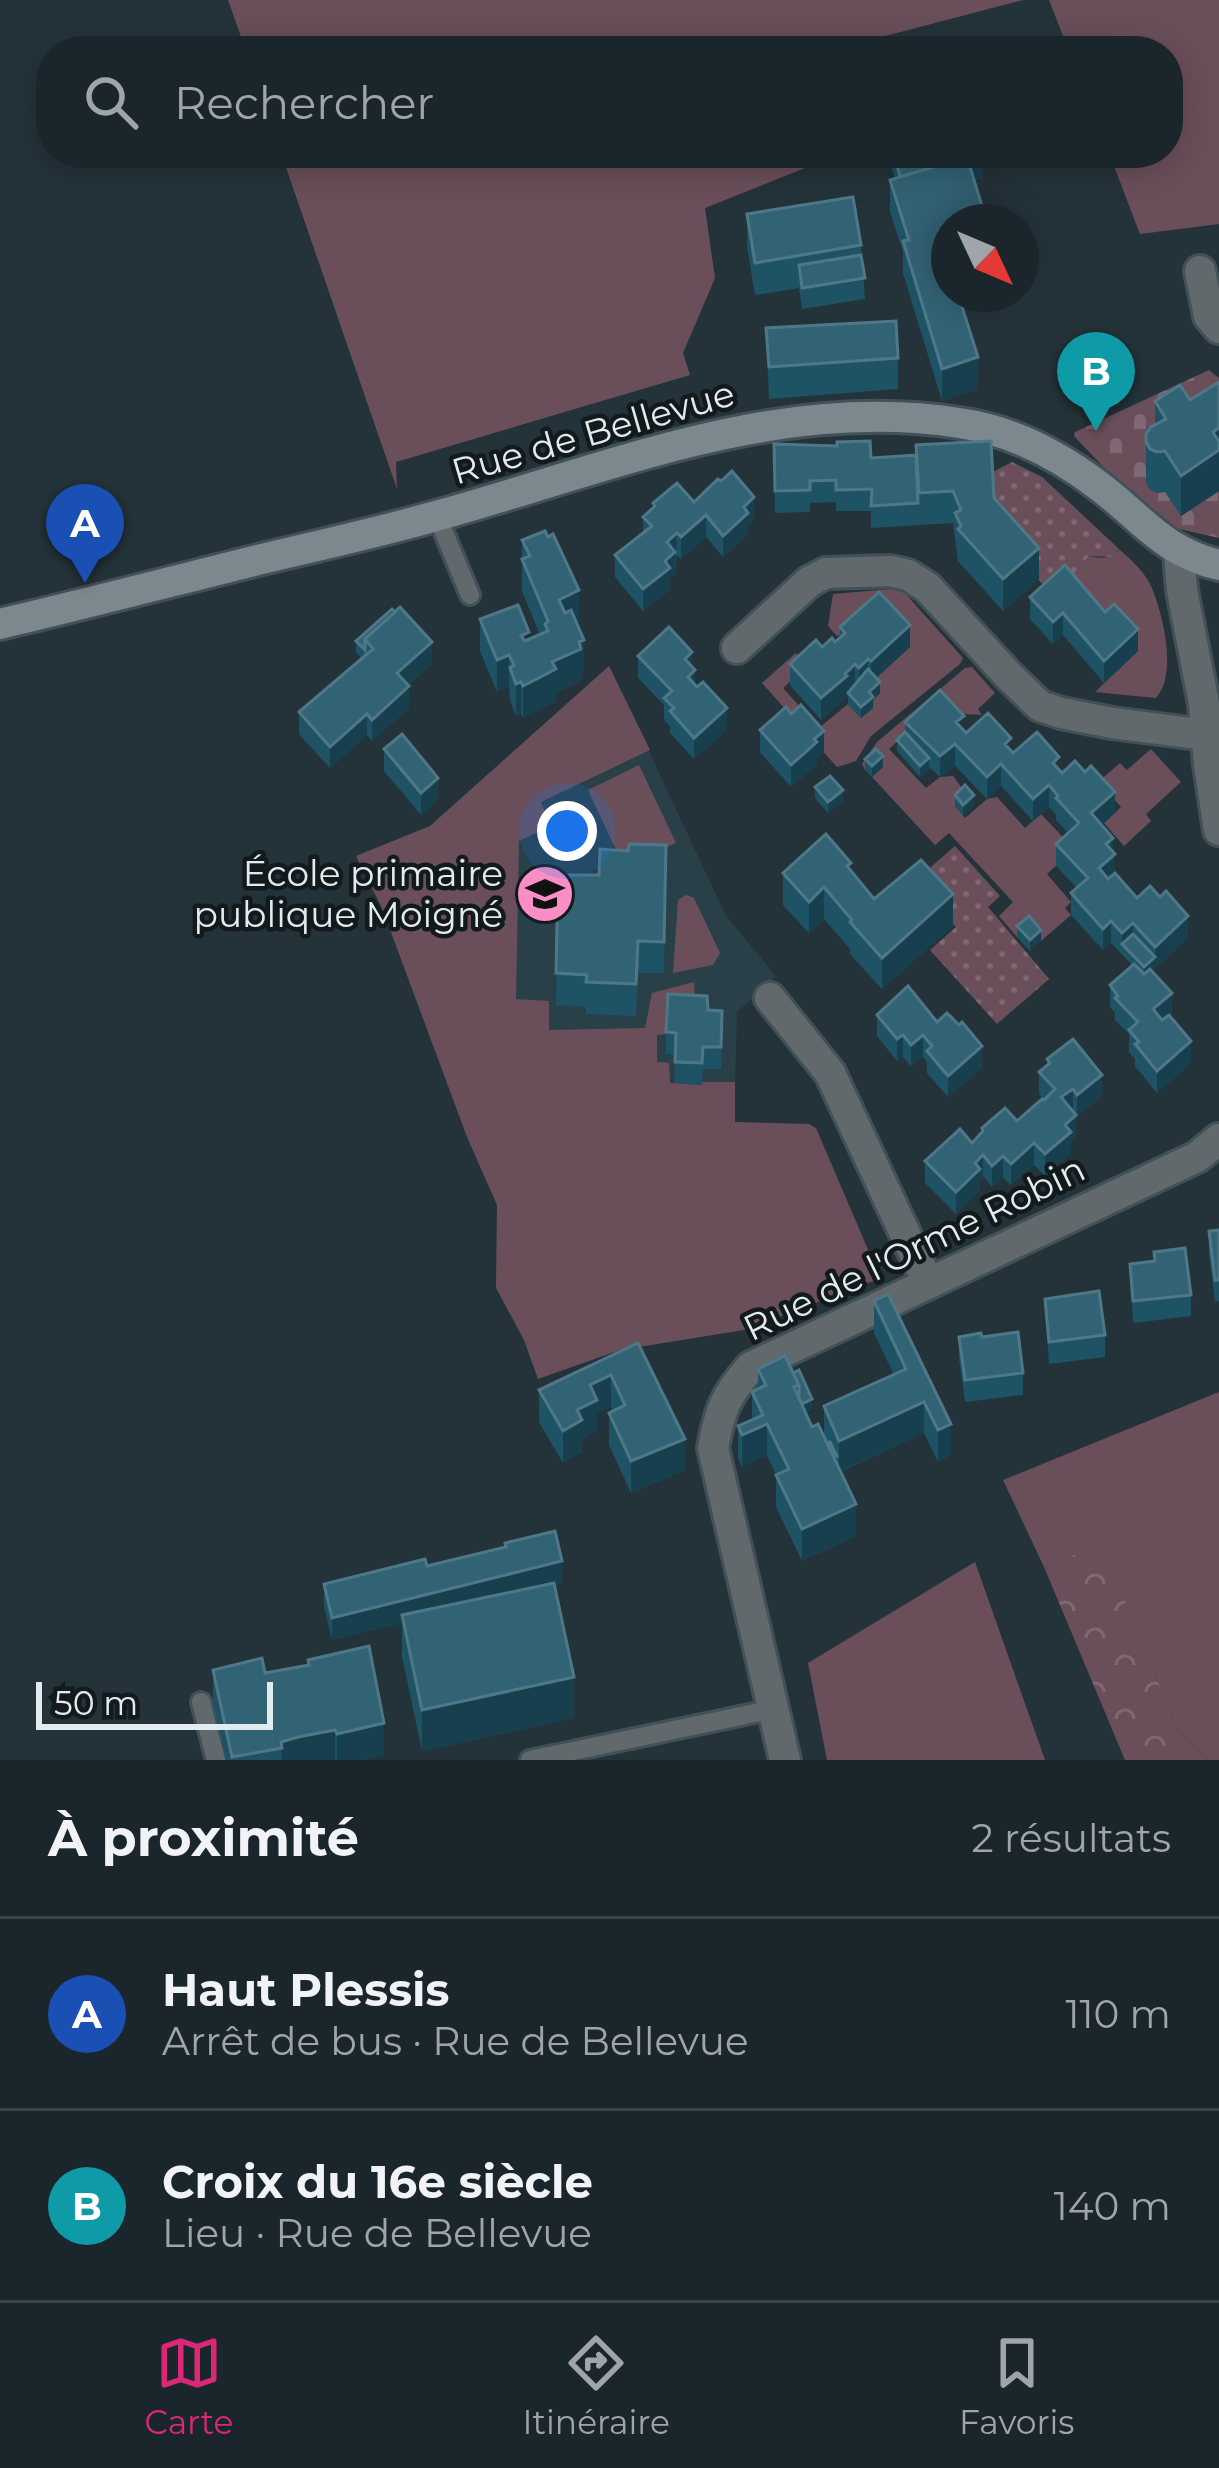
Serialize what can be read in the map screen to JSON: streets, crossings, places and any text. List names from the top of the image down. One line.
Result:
{"streets":{"street":["Rue de Bellevue","Rue de l'Orme Robin"]},"places":{"school or university":["École primaire publique Moigné"]},"scale_bar":"50 m","north":"bottom right","page":{"search":"Rechercher","pins":["B","A"],"scale":"50 m","heading":["À proximité","2 résultats"],"list":[{"mark":"A","name":"Haut Plessis","note":"Arrêt de bus · Rue de Bellevue","value":"110 m"},{"mark":"B","name":"Croix du 16e siècle","note":"Lieu · Rue de Bellevue","value":"140 m"}],"nav":["Carte","Itinéraire","Favoris"]}}
